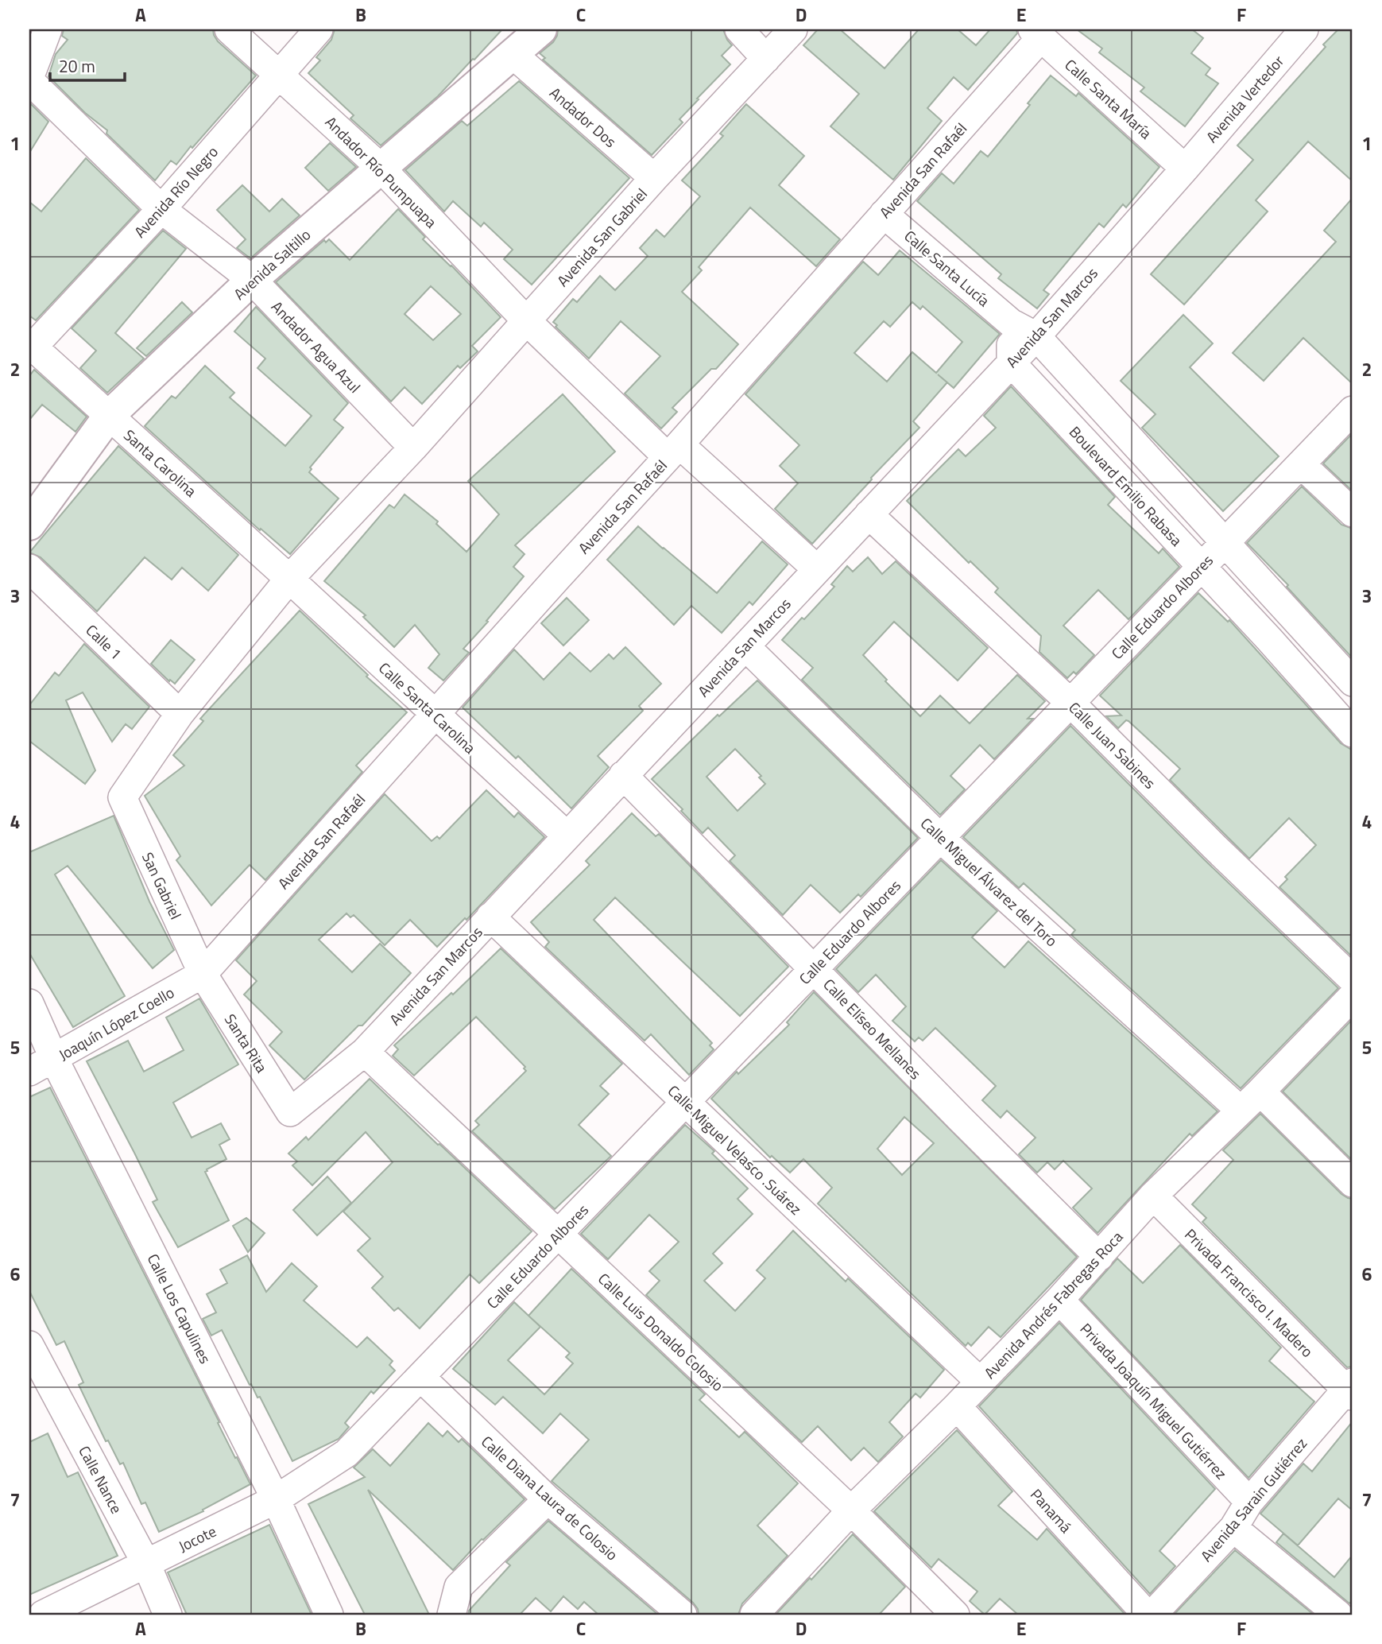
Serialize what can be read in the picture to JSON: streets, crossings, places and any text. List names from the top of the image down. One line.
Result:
{"streets":{"street":["Calle Santa María","Avenida Vertedor","Andador Dos","Avenida San Rafaél","Andador Río Pumpuapa","Avenida Río Negro","Avenida San Gabriel","Avenida Saltillo","Calle Santa Lucía","Avenida San Marcos","Andador Agua Azul","Santa Carolina","Boulevard Emilio Rabasa","Calle Eduardo Albores","Calle 1","Calle Santa Carolina","Calle Juan Sabines","Calle Miguel Álvarez del Toro","San Gabriel","Joaquín López Coello","Calle Elíseo Mellanes","Santa Rita","Calle Miguel Velasco .Suárez","Privada Francisco I. Madero","Avenida Andrés Fabregas Roca","Calle Los Capulines","Calle Luis Donaldo Colosio","Privada Joaquín Miguel Gutiérrez","Calle Nance","Calle Diana Laura de Colosio","Avenida Sarain Gutiérrez","Panamá","Jocote"]},"crossings":[["Calle Santa María","Avenida Vertedor"],["Calle Santa María","Avenida San Rafaél"],["Calle Santa María","Avenida San Marcos"],["Avenida Vertedor","Avenida San Marcos"],["Andador Dos","Avenida San Gabriel"],["Andador Dos","Avenida Saltillo"],["Avenida San Rafaél","Andador Río Pumpuapa"],["Avenida San Rafaél","Calle Santa Lucía"],["Avenida San Rafaél","Calle Santa Carolina"],["Avenida San Rafaél","San Gabriel"],["Avenida San Rafaél","Joaquín López Coello"],["Avenida San Rafaél","Santa Rita"],["Andador Río Pumpuapa","Avenida Río Negro"],["Andador Río Pumpuapa","Avenida San Gabriel"],["Andador Río Pumpuapa","Avenida Saltillo"],["Andador Río Pumpuapa","Avenida San Marcos"],["Avenida Río Negro","Andador Agua Azul"],["Avenida Río Negro","Santa Carolina"],["Avenida San Gabriel","Andador Agua Azul"],["Avenida Saltillo","Andador Agua Azul"],["Avenida Saltillo","Santa Carolina"],["Calle Santa Lucía","Avenida San Marcos"],["Avenida San Marcos","Boulevard Emilio Rabasa"],["Avenida San Marcos","Calle Santa Carolina"],["Avenida San Marcos","Calle Juan Sabines"],["Avenida San Marcos","Calle Miguel Álvarez del Toro"],["Avenida San Marcos","Calle Elíseo Mellanes"],["Avenida San Marcos","Santa Rita"],["Avenida San Marcos","Calle Miguel Velasco .Suárez"],["Avenida San Marcos","Calle Luis Donaldo Colosio"],["Santa Carolina","Calle Santa Carolina"],["Boulevard Emilio Rabasa","Calle Eduardo Albores"],["Calle Eduardo Albores","Calle Juan Sabines"],["Calle Eduardo Albores","Calle Miguel Álvarez del Toro"],["Calle Eduardo Albores","Calle Elíseo Mellanes"],["Calle Eduardo Albores","Calle Miguel Velasco .Suárez"],["Calle Eduardo Albores","Calle Luis Donaldo Colosio"],["Calle Eduardo Albores","Calle Diana Laura de Colosio"],["Calle Eduardo Albores","Jocote"],["Calle 1","San Gabriel"],["Calle Miguel Álvarez del Toro","Avenida Andrés Fabregas Roca"],["San Gabriel","Joaquín López Coello"],["San Gabriel","Santa Rita"],["Joaquín López Coello","Santa Rita"],["Joaquín López Coello","Calle Los Capulines"],["Calle Elíseo Mellanes","Avenida Andrés Fabregas Roca"],["Calle Miguel Velasco .Suárez","Avenida Andrés Fabregas Roca"],["Privada Francisco I. Madero","Avenida Andrés Fabregas Roca"],["Privada Francisco I. Madero","Avenida Sarain Gutiérrez"],["Avenida Andrés Fabregas Roca","Calle Luis Donaldo Colosio"],["Avenida Andrés Fabregas Roca","Privada Joaquín Miguel Gutiérrez"],["Avenida Andrés Fabregas Roca","Panamá"],["Calle Los Capulines","Jocote"],["Privada Joaquín Miguel Gutiérrez","Avenida Sarain Gutiérrez"],["Calle Nance","Jocote"]],"scale_bar":"20 m","grid":{"columns":["A","B","C","D","E","F"],"rows":["1","2","3","4","5","6","7"]}}
